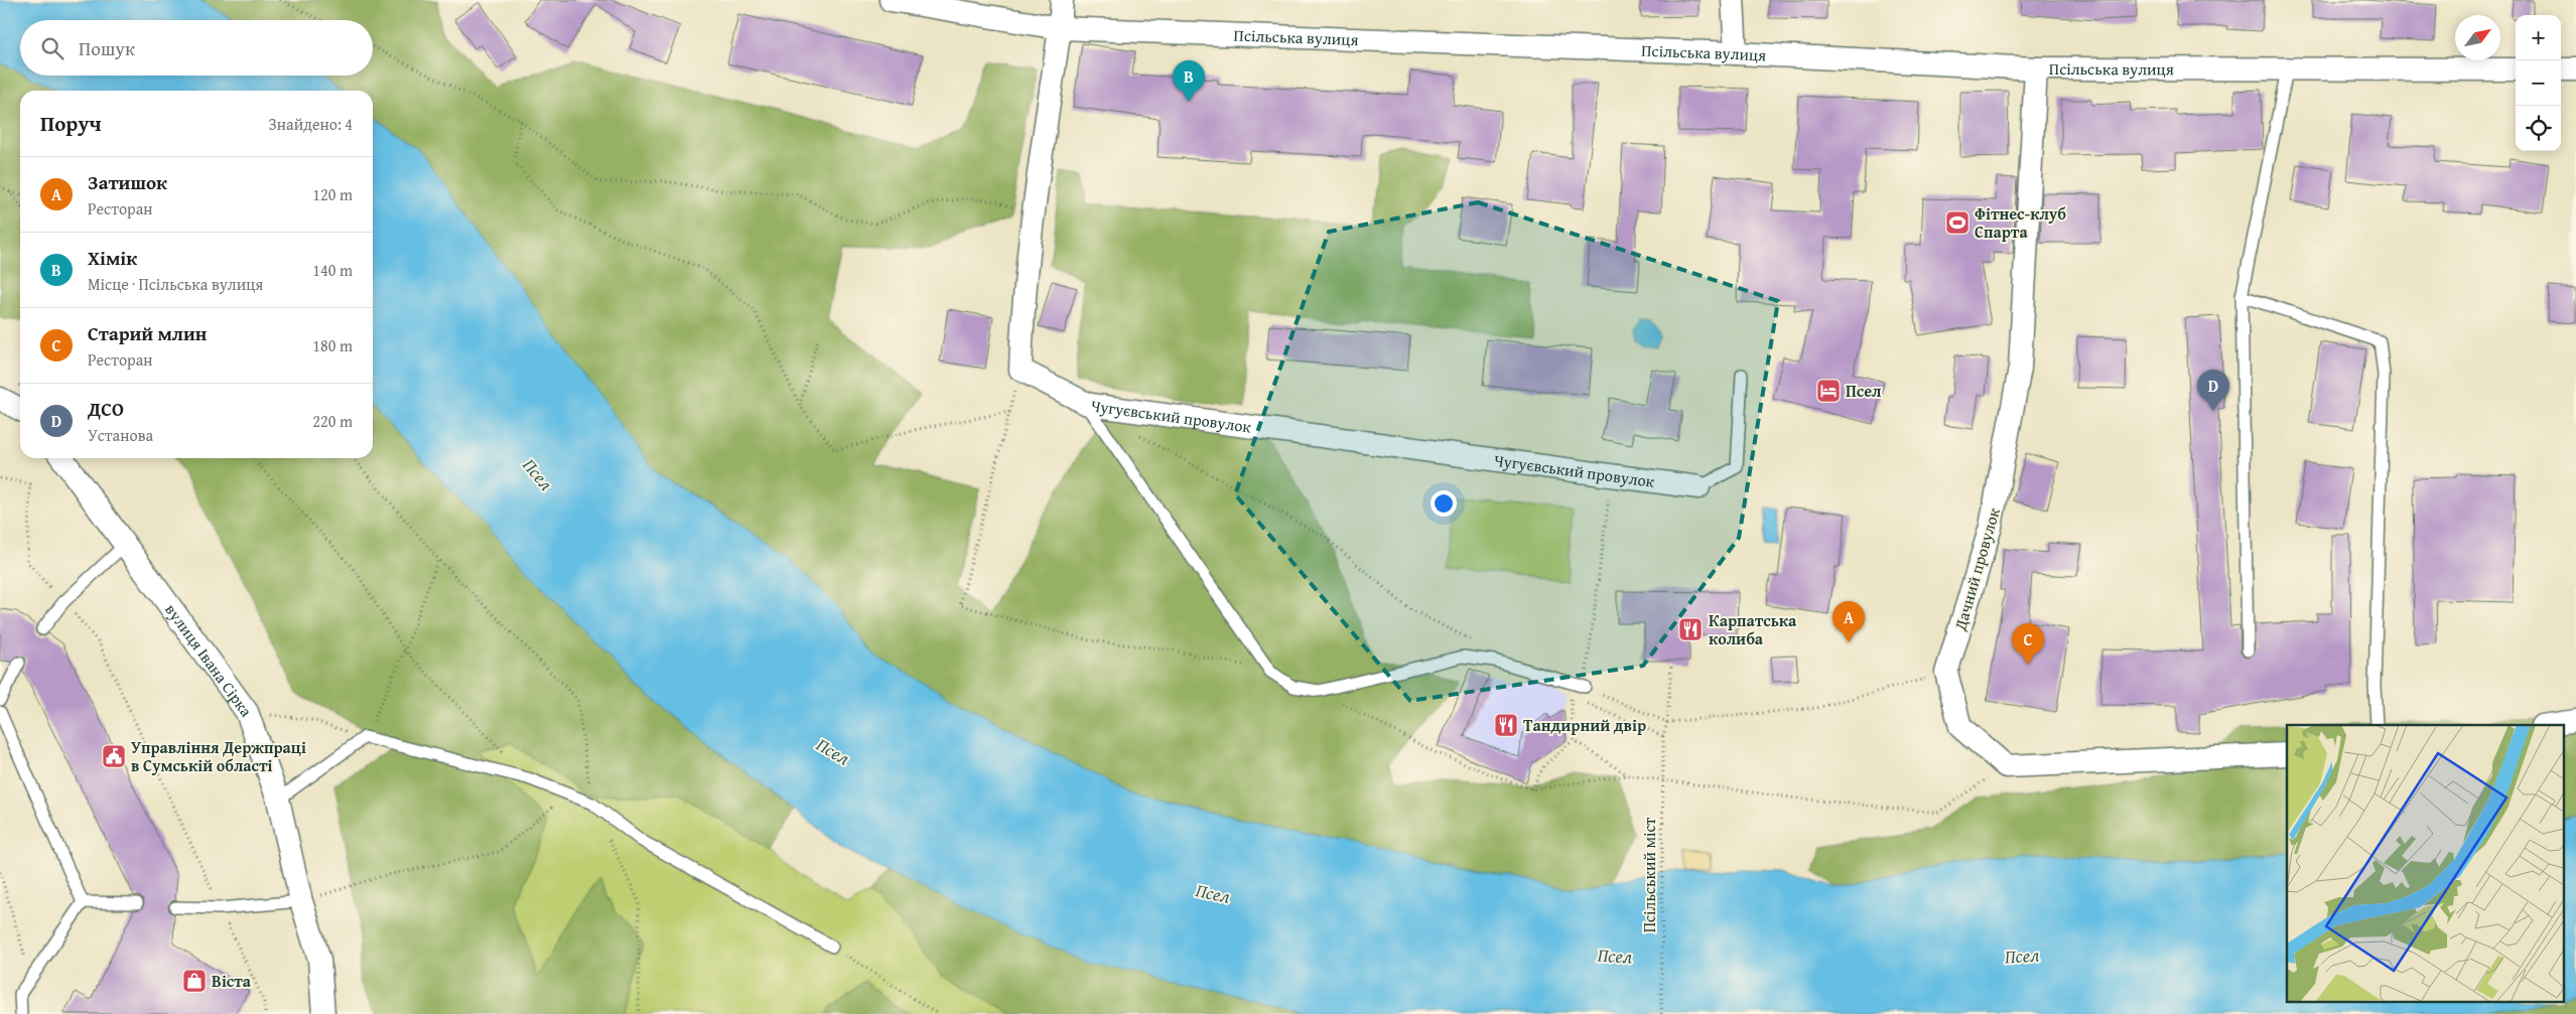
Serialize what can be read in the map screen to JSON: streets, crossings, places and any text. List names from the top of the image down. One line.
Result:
{"streets":{"street":["Псільська вулиця","Чугуєвський провулок","Дачний провулок","вулиця Івана Сірка"],"path":["Псільський міст"]},"crossings":[["Псільська вулиця","Дачний провулок"]],"water":["Псел"],"places":{"sports":["Фітнес-клуб Спарта"],"hotel":["Псел"],"restaurant":["Карпатська колиба","Тандирний двір"],"public building":["Управління Держпраці в Сумській області"],"shop":["Віста"]},"north":"top right","page":{"map_buttons":["+","−"],"search":"Пошук","pins":["B","D","A","C"],"heading":["Поруч","Знайдено: 4"],"list":[{"mark":"A","name":"Затишок","note":"Ресторан","value":"120 m"},{"mark":"B","name":"Хімік","note":"Місце · Псільська вулиця","value":"140 m"},{"mark":"C","name":"Старий млин","note":"Ресторан","value":"180 m"},{"mark":"D","name":"ДСО","note":"Установа","value":"220 m"}]}}
